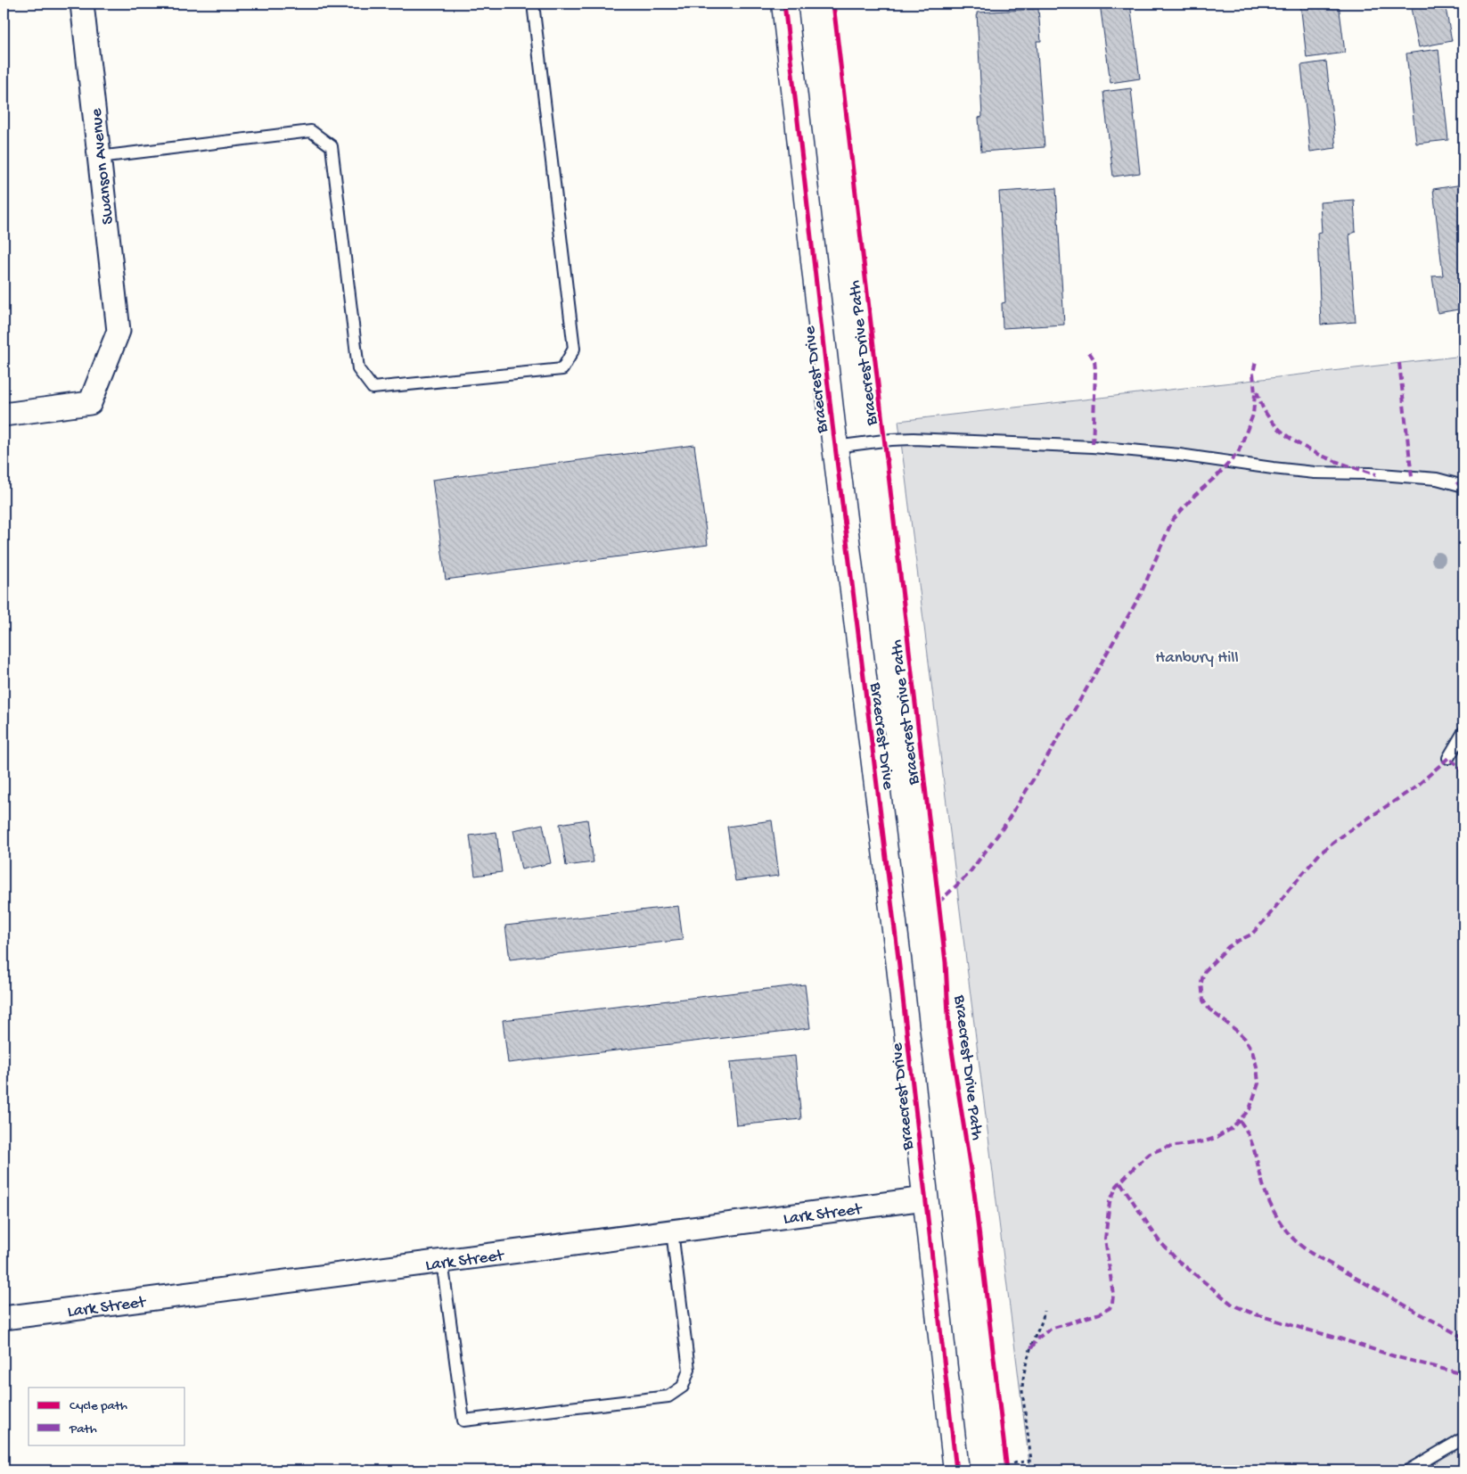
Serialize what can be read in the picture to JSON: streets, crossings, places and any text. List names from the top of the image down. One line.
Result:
{"streets":{"street":["Swanson Avenue","Braecrest Drive","Lark Street"],"cycle path":["Braecrest Drive Path"]},"crossings":[["Braecrest Drive","Lark Street"]],"parks":["Hanbury Hill"],"legend":["Cycle path","Path"]}
